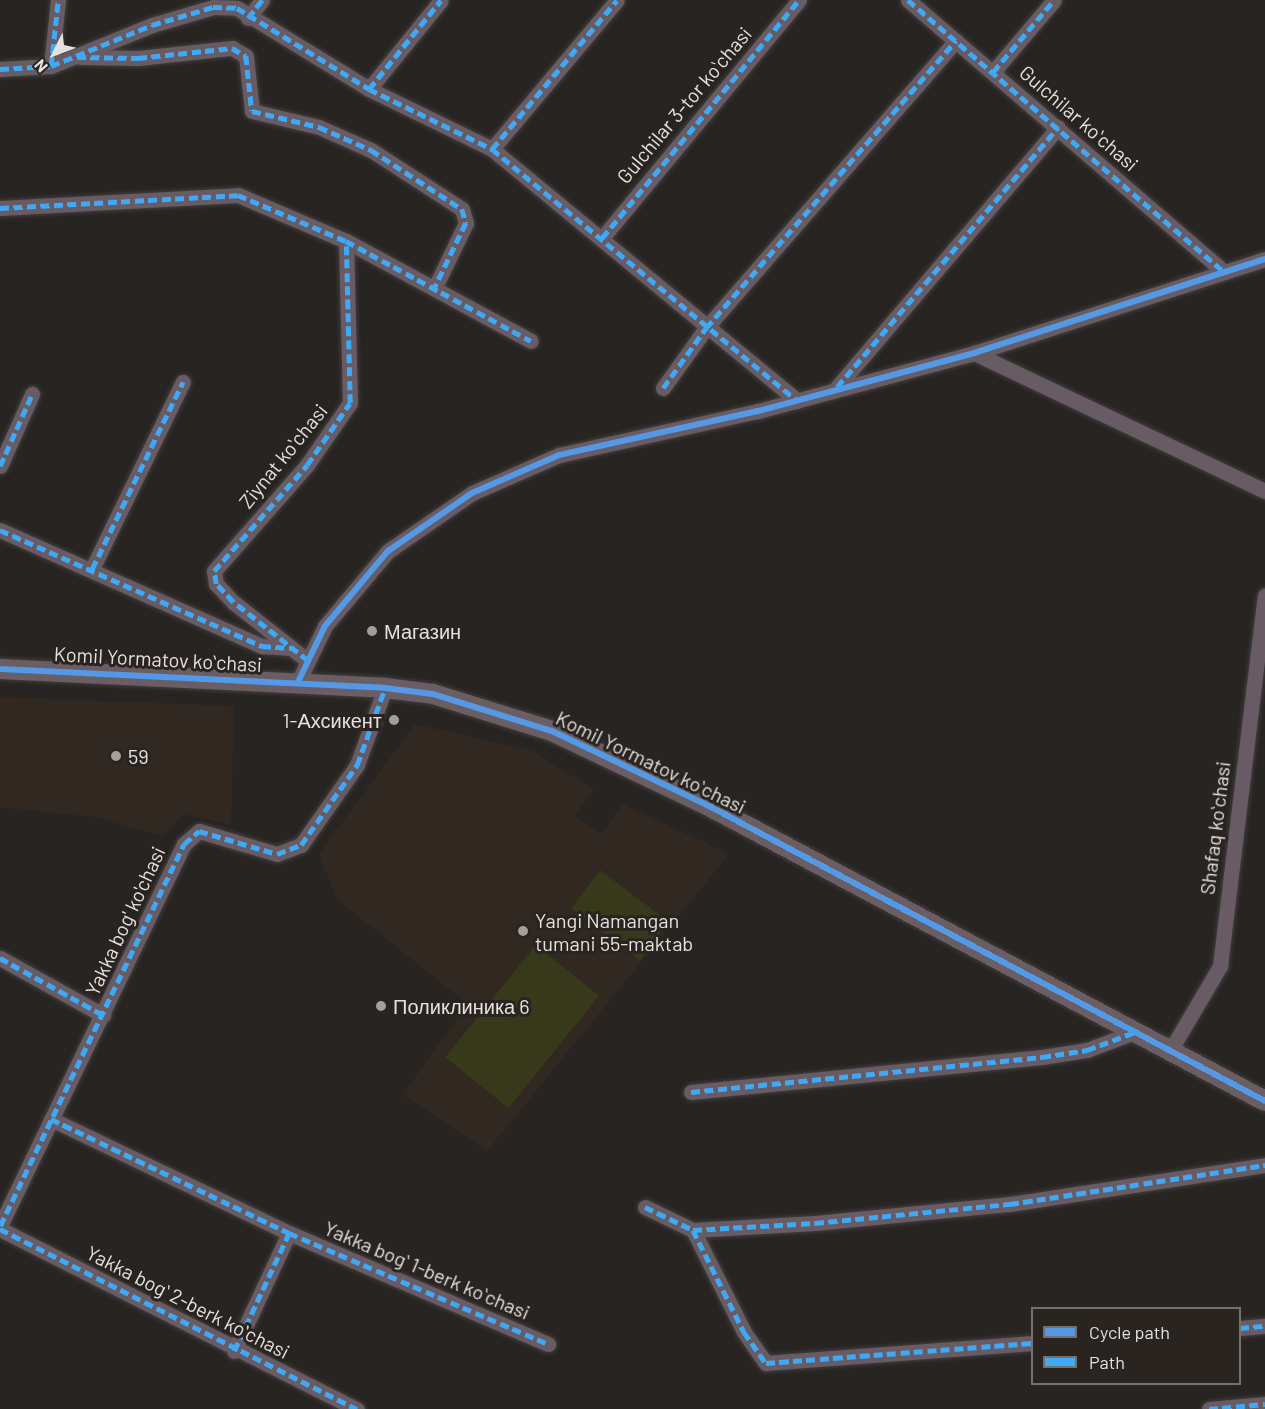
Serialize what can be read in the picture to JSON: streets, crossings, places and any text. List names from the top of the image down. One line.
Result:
{"streets":{"street":["Gulchilar 3-tor koʻchasi","Gulchilar koʻchasi","Ziynat koʻchasi","Komil Yormatov koʻchasi","Shafaq koʻchasi","Yakka bog' ko'chasi","Yakka bogʻ 1-berk koʻchasi","Yakka bogʻ 2-berk koʻchasi"]},"crossings":[["Komil Yormatov koʻchasi","Shafaq koʻchasi"],["Komil Yormatov koʻchasi","Yakka bog' ko'chasi"],["Yakka bog' ko'chasi","Yakka bogʻ 1-berk koʻchasi"],["Yakka bog' ko'chasi","Yakka bogʻ 2-berk koʻchasi"]],"places":["Магазин","1-Ахсикент","59","Yangi Namangan tumani 55-maktab","Поликлиника 6"],"legend":["Cycle path","Path"],"north":"bottom left"}
